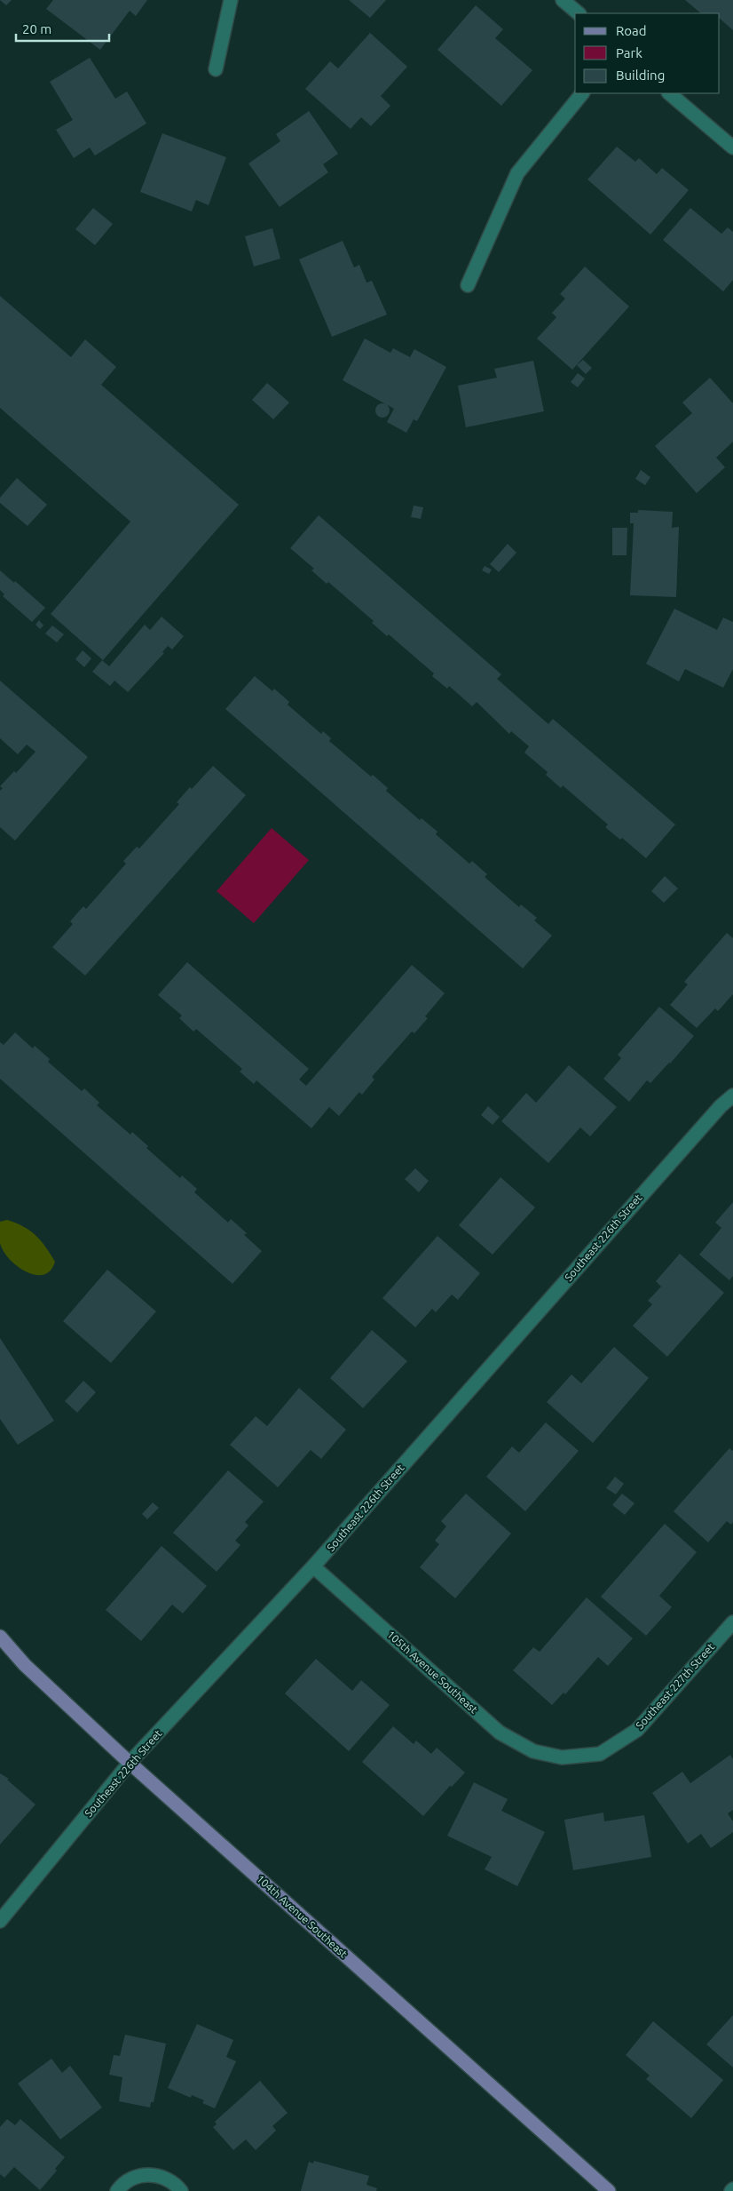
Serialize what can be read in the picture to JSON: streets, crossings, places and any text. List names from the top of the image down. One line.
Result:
{"streets":{"main road":["104th Avenue Southeast"],"street":["Southeast 226th Street","105th Avenue Southeast","Southeast 227th Street"]},"crossings":[["Southeast 226th Street","105th Avenue Southeast"],["Southeast 226th Street","104th Avenue Southeast"],["105th Avenue Southeast","Southeast 227th Street"]],"legend":["Road","Park","Building"],"scale_bar":"20 m"}
